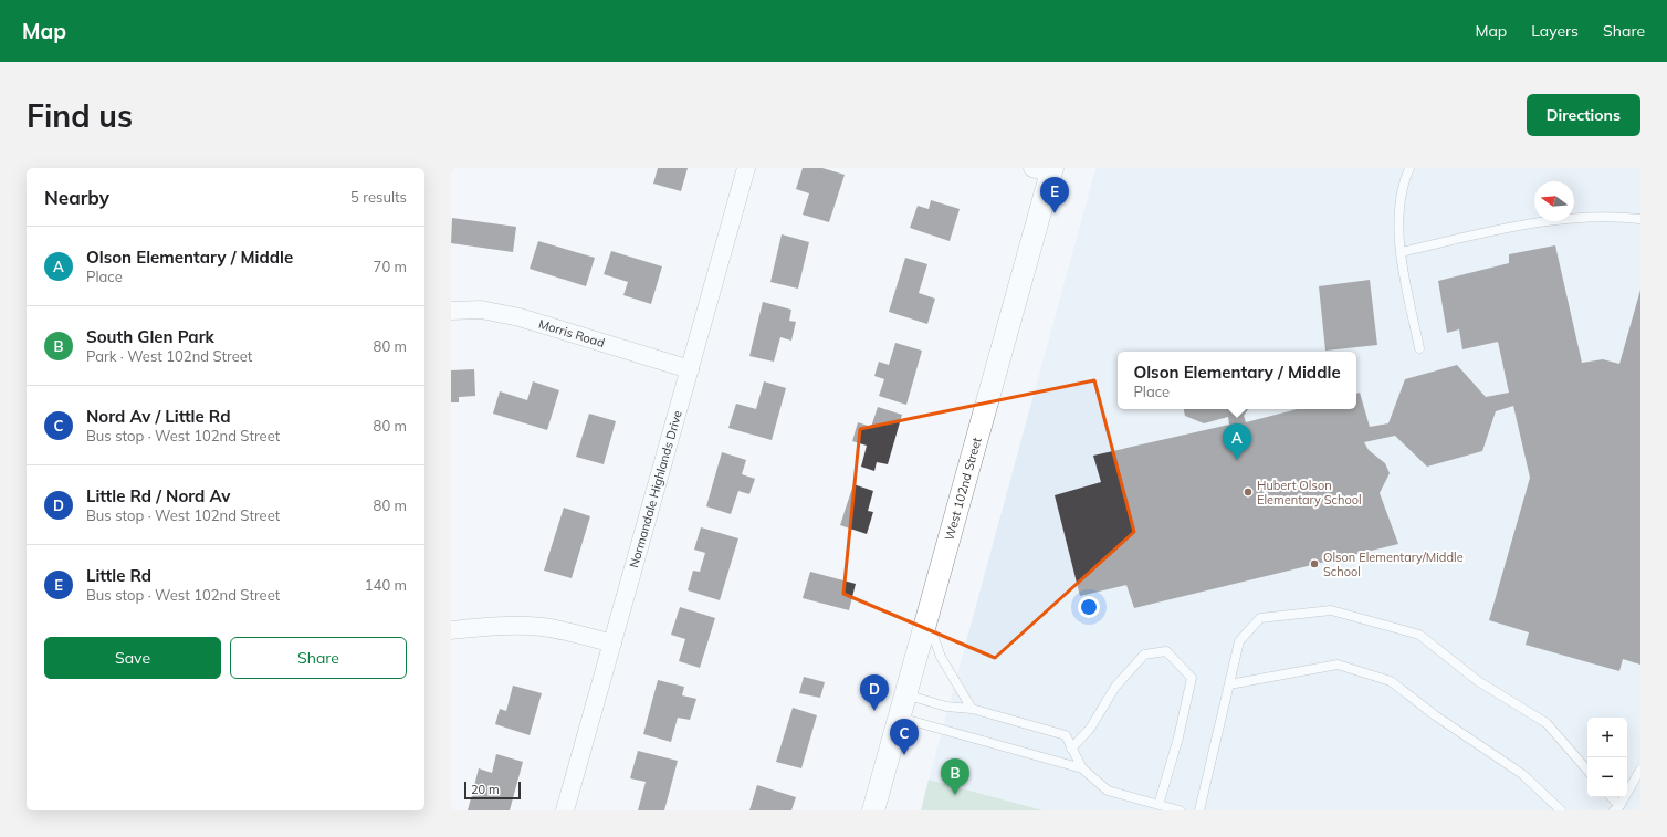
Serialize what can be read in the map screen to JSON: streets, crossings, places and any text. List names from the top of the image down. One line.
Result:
{"streets":{"street":["Morris Road","Normandale Highlands Drive","West 102nd Street"]},"crossings":[["Morris Road","Normandale Highlands Drive"]],"places":["Hubert Olson Elementary School","Olson Elementary/Middle School"],"scale_bar":"20 m","north":"left","page":{"header":"Map","nav":["Map","Layers","Share"],"buttons":["Directions",["Save","Share"]],"title":"Find us","heading":["Nearby","5 results"],"pins":["E","A","D","C","B"],"list":[{"mark":"A","name":"Olson Elementary / Middle","note":"Place","value":"70 m"},{"mark":"B","name":"South Glen Park","note":"Park · West 102nd Street","value":"80 m"},{"mark":"C","name":"Nord Av / Little Rd","note":"Bus stop · West 102nd Street","value":"80 m"},{"mark":"D","name":"Little Rd / Nord Av","note":"Bus stop · West 102nd Street","value":"80 m"},{"mark":"E","name":"Little Rd","note":"Bus stop · West 102nd Street","value":"140 m"}],"popup":["Olson Elementary / Middle","Place"],"map_buttons":["+","−"],"scale":"20 m"}}
